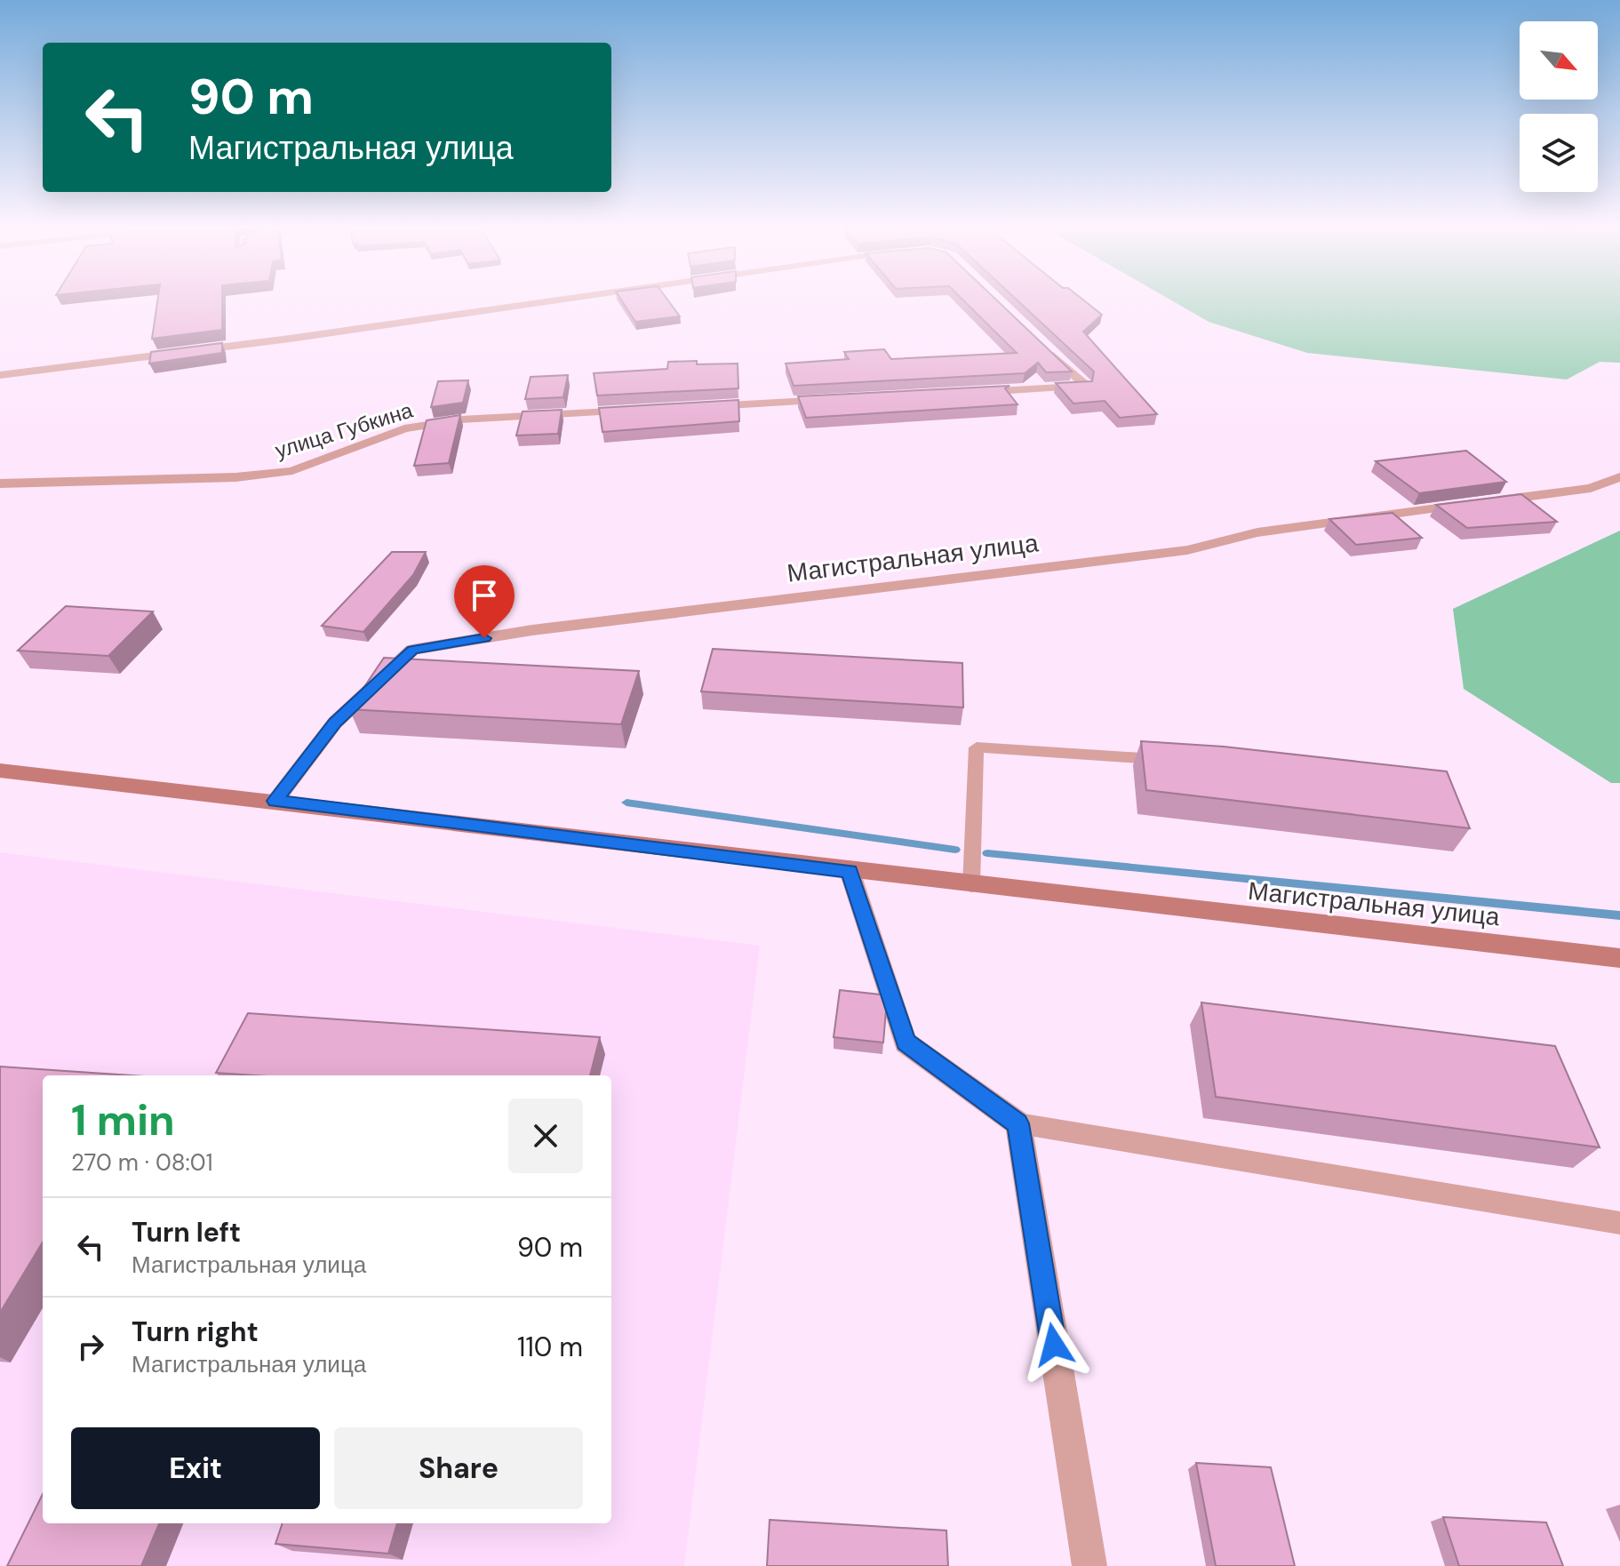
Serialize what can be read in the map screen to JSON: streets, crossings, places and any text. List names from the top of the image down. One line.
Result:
{"streets":{"main road":["Магистральная улица"],"street":["улица Губкина"]},"north":"bottom right","page":{"turn":["90 m","Магистральная улица"],"heading":["1 min","270 m · 08:01"],"list":[{"name":"Turn left","note":"Магистральная улица","value":"90 m"},{"name":"Turn right","note":"Магистральная улица","value":"110 m"}],"buttons":["Exit","Share"]}}
